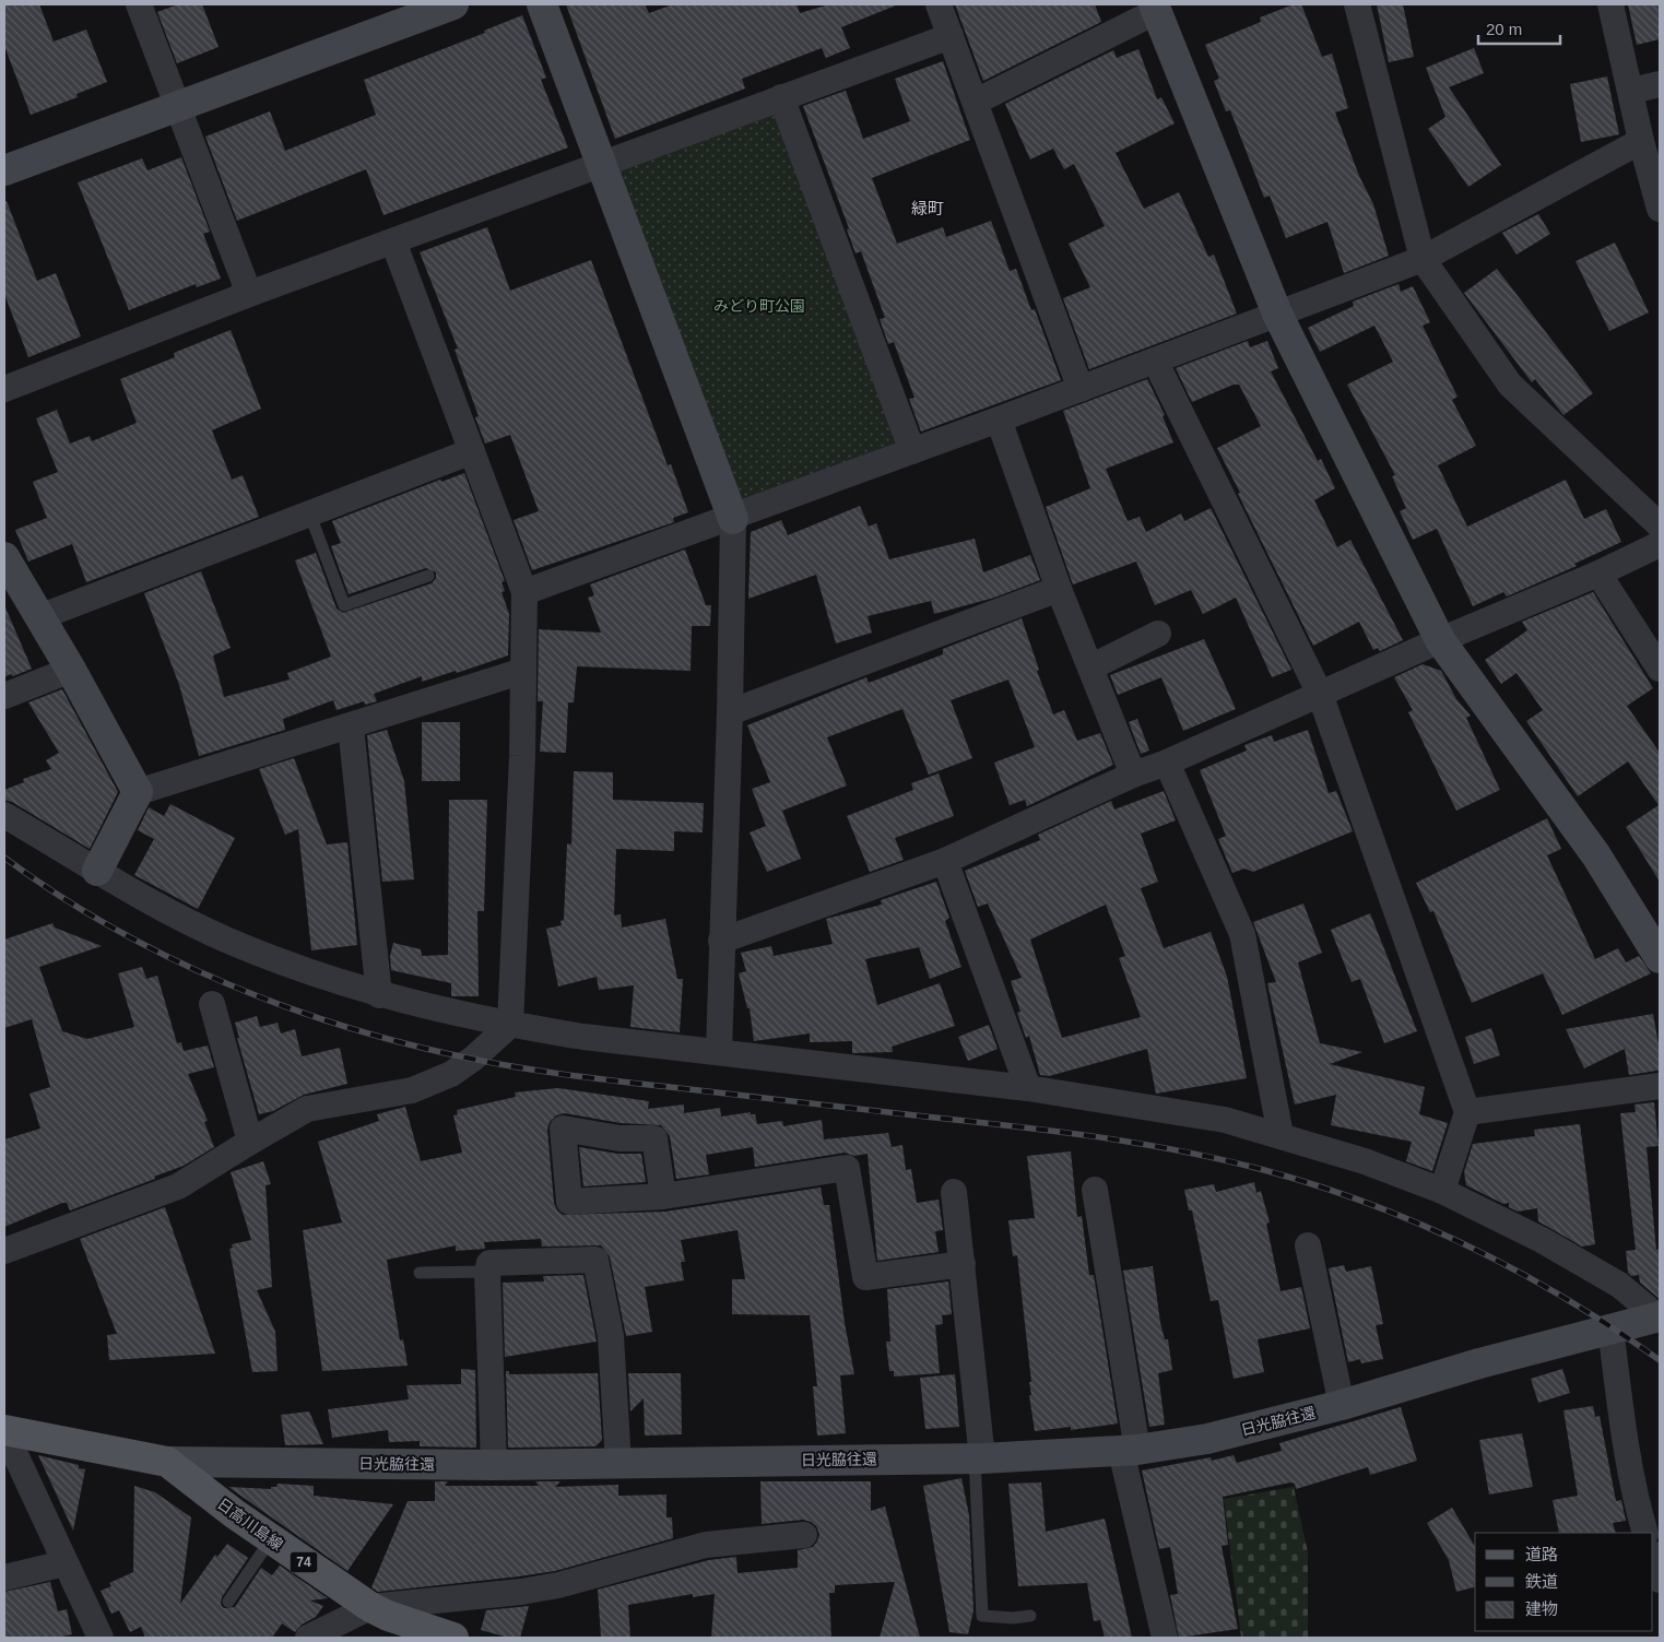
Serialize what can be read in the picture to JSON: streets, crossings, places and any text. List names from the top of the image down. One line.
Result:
{"streets":{"main road":["日光脇往還","日高川島線","74"]},"crossings":[["日光脇往還","日高川島線"]],"districts":["緑町"],"parks":["みどり町公園"],"legend":["道路","鉄道","建物"],"scale_bar":"20 m"}
